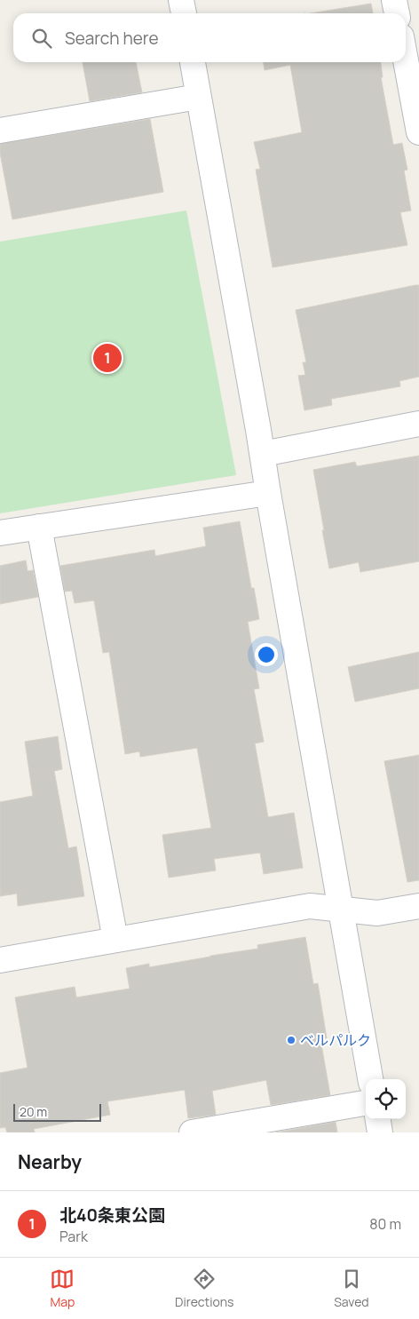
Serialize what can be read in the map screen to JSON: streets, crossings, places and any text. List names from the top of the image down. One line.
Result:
{"places":["ベルパルク"],"scale_bar":"20 m","page":{"search":"Search here","pins":"1","scale":"20 m","heading":"Nearby","list":[{"mark":"1","name":"北40条東公園","note":"Park","value":"80 m"}],"nav":["Map","Directions","Saved"]}}
